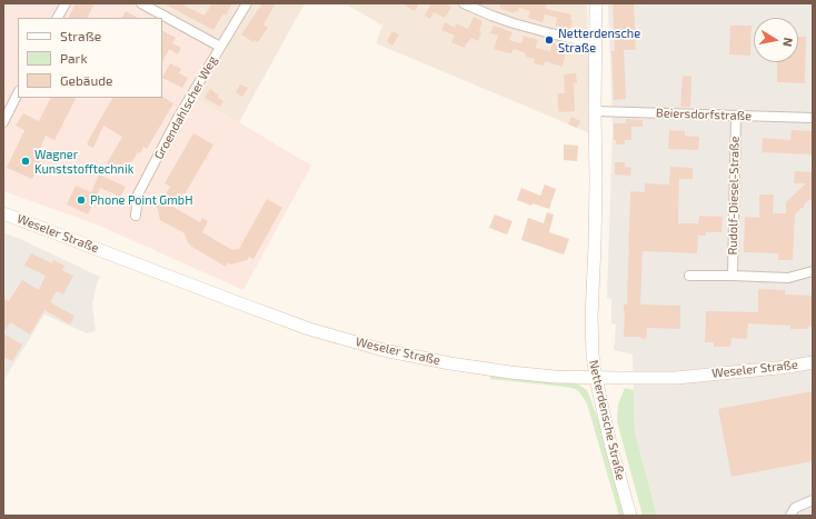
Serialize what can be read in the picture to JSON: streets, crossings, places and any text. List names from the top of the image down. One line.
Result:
{"streets":{"main road":["Weseler Straße","Netterdensche Straße"],"street":["Groendahlscher Weg","Beiersdorfstraße","Rudolf-Diesel-Straße"]},"crossings":[["Beiersdorfstraße","Rudolf-Diesel-Straße"],["Beiersdorfstraße","Netterdensche Straße"],["Weseler Straße","Netterdensche Straße"]],"places":["Netterdensche Straße","Wagner Kunststofftechnik","Phone Point GmbH"],"legend":["Straße","Park","Gebäude"],"north":"right"}
